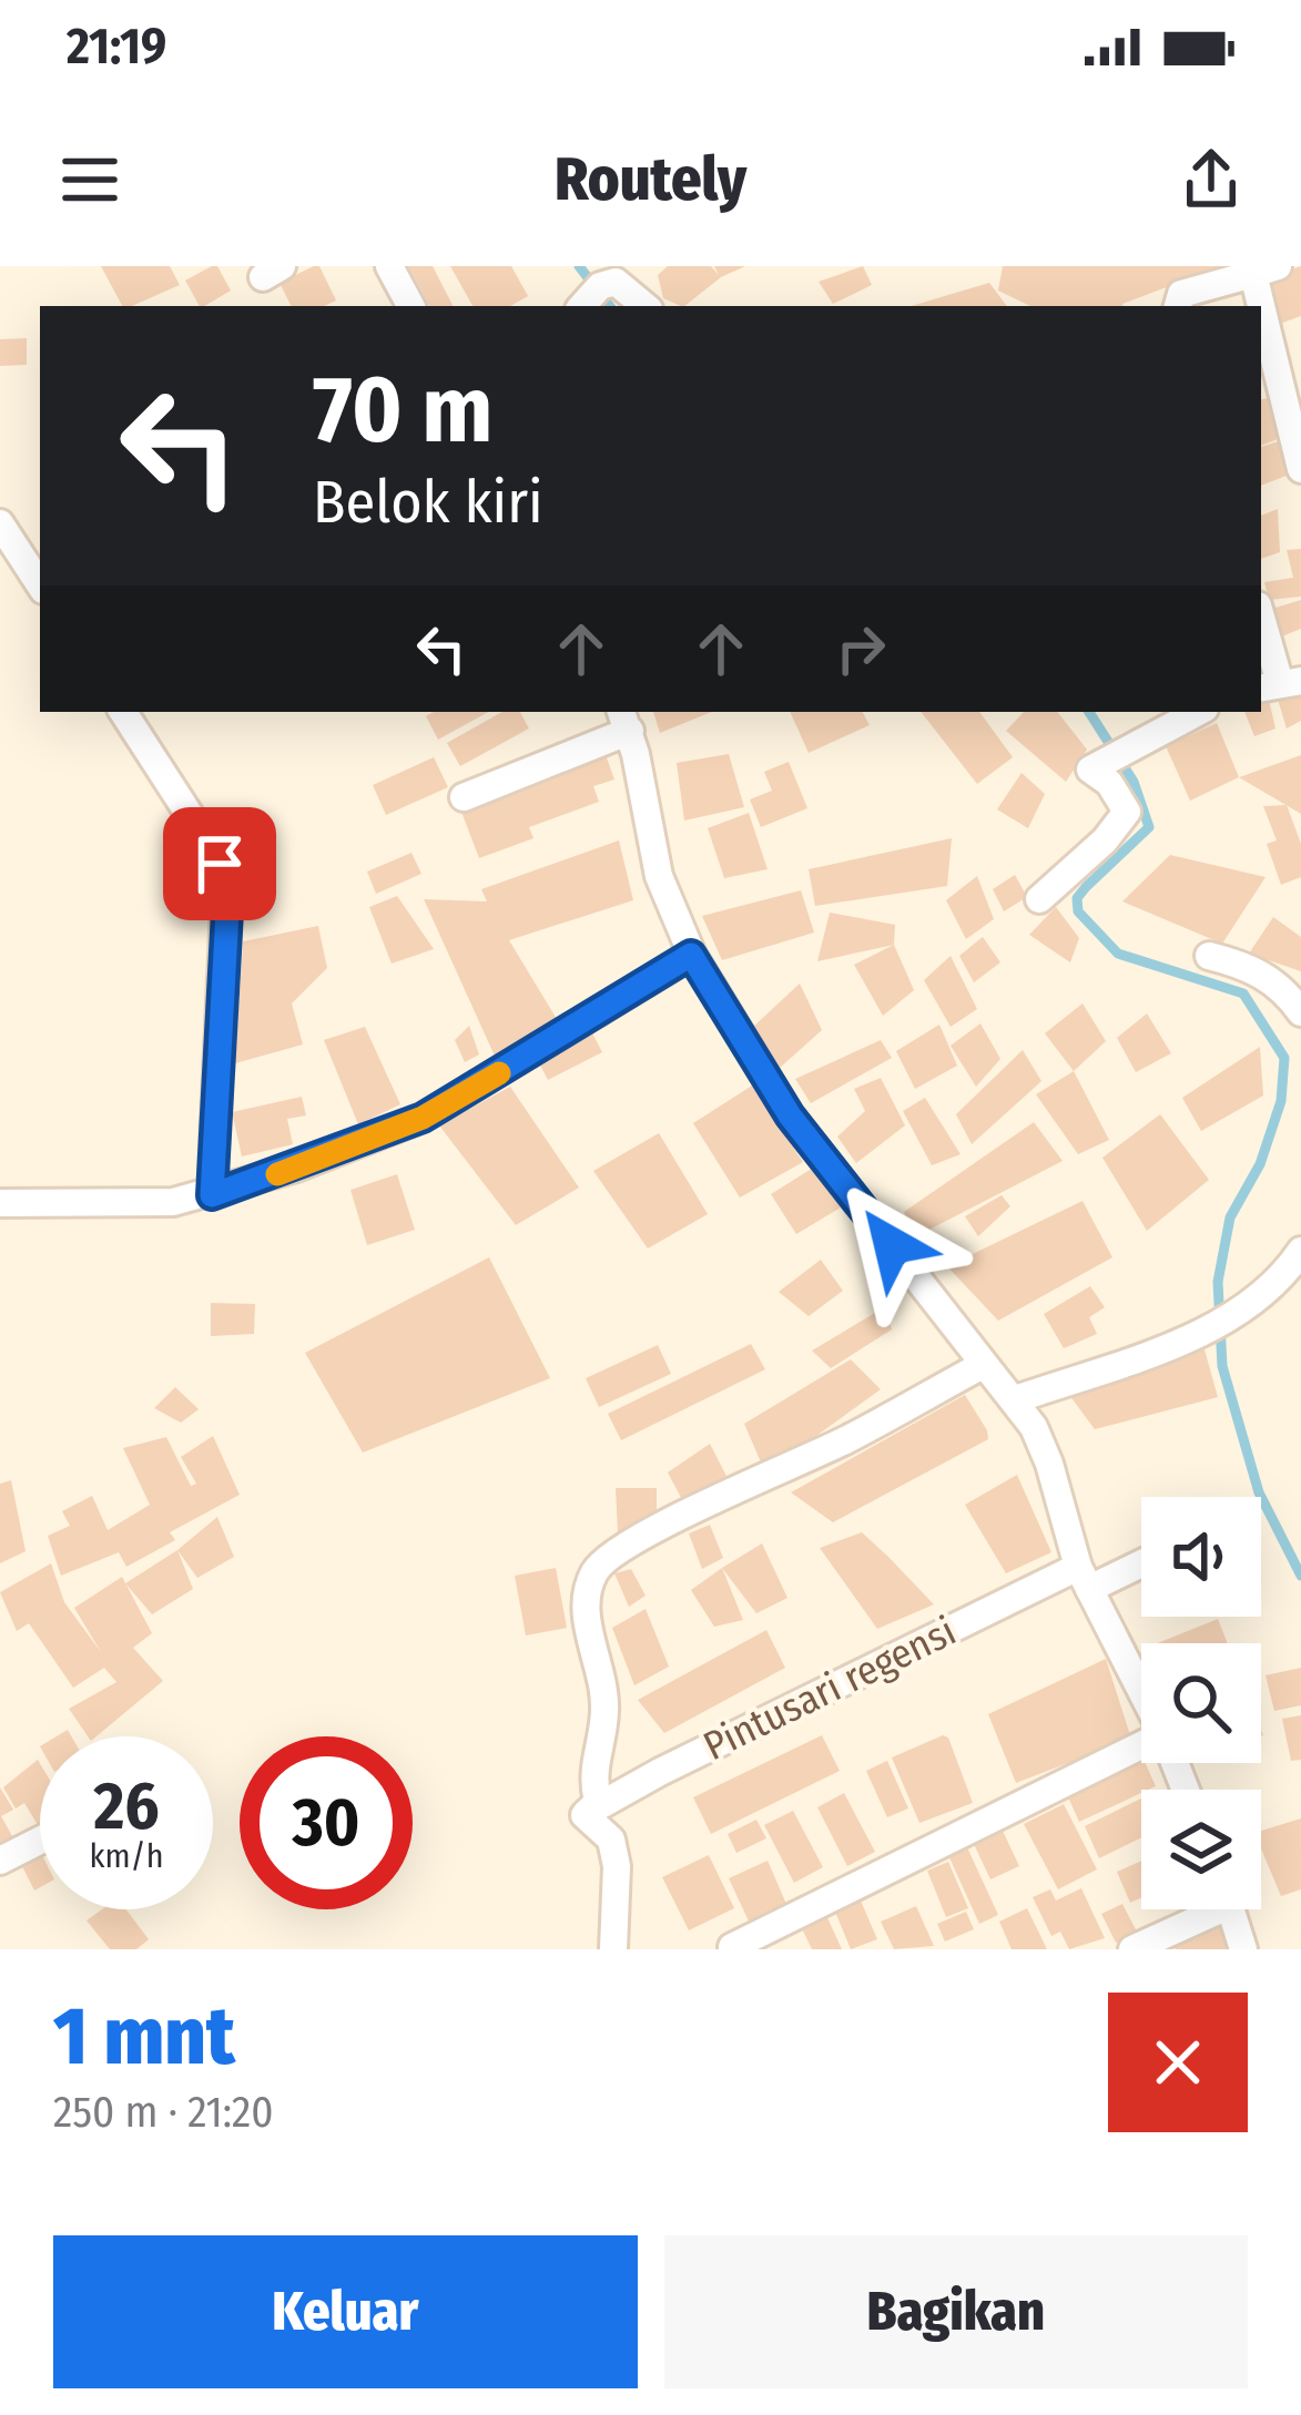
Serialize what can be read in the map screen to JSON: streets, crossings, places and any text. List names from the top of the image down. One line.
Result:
{"streets":{"street":["Pintusari regensi"]},"page":{"status":"21:19","header":"Routely","turn":["70 m","Belok kiri"],"speed":"26 km/h","limit":"30","heading":["1 mnt","250 m · 21:20"],"buttons":["Keluar","Bagikan"]}}
